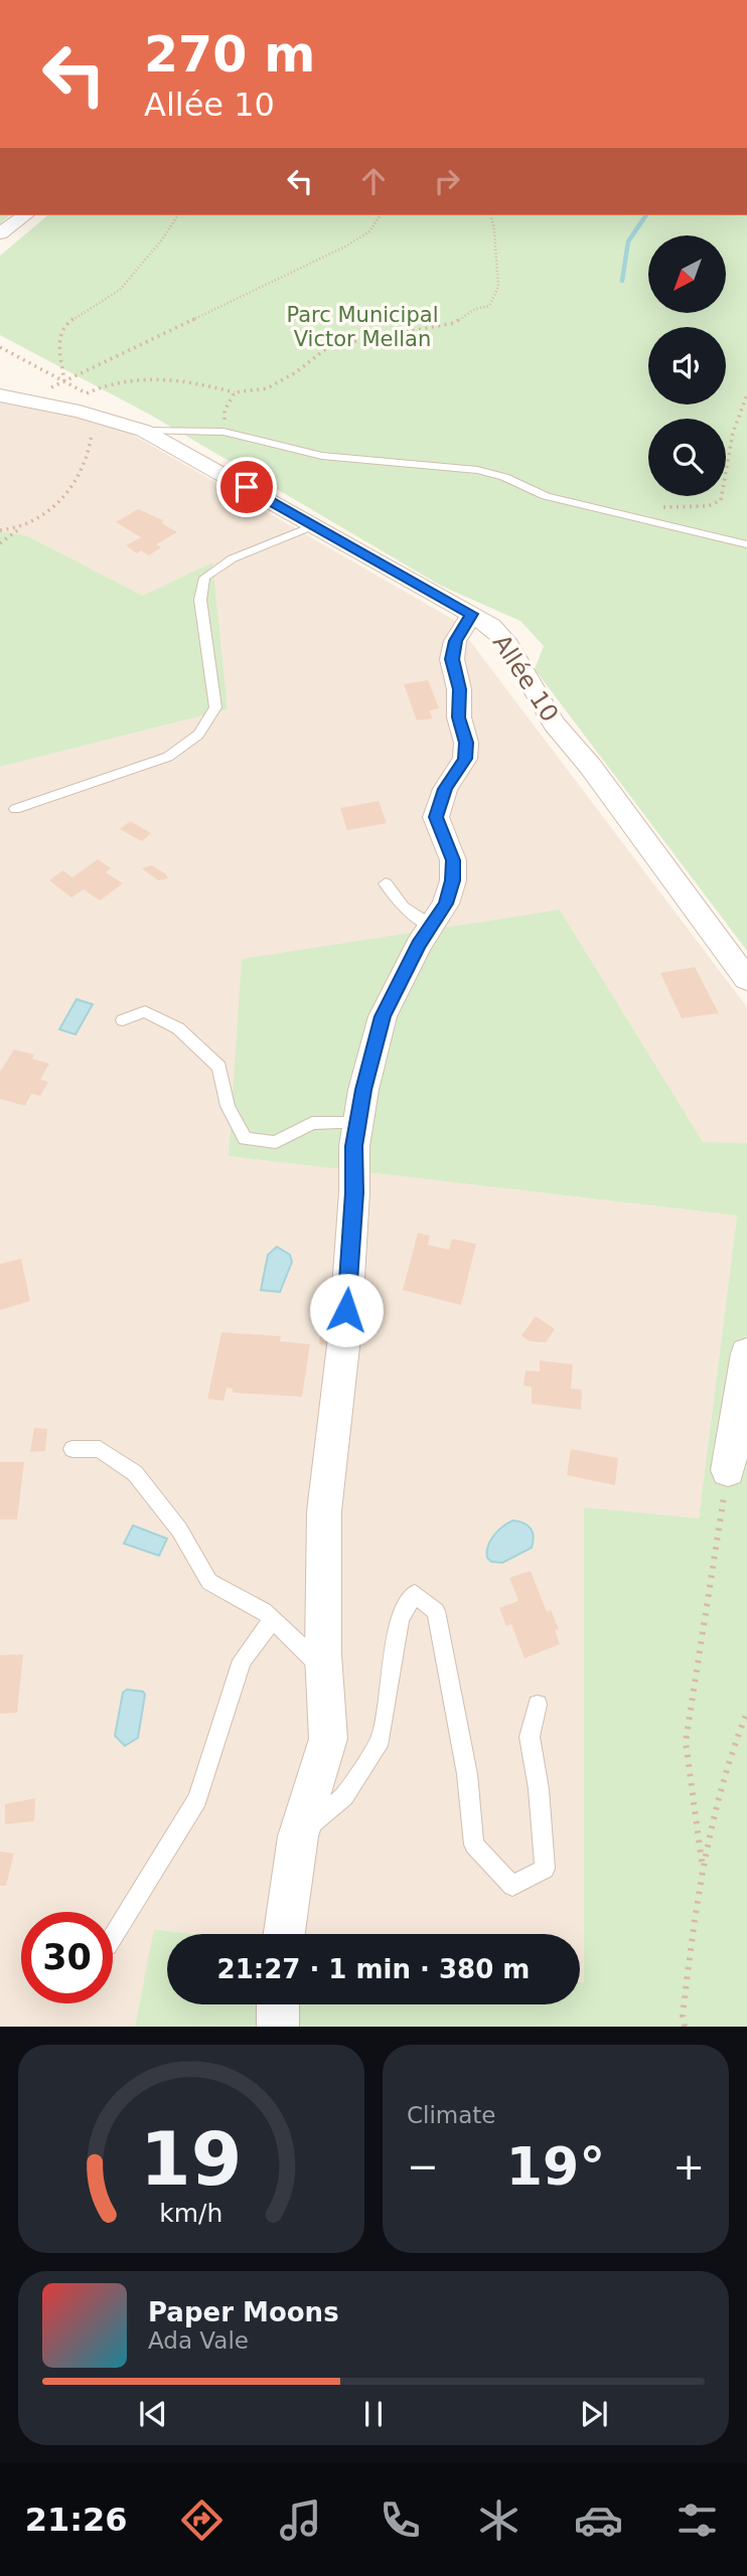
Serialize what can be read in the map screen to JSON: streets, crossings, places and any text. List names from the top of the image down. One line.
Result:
{"streets":{"street":["Allée 10"]},"parks":["Parc Municipal Victor Mellan"],"north":"bottom left","page":{"turn":["270 m","Allée 10"],"limit":"30","trip":"21:27 · 1 min · 380 m","tile":"Climate","heat":["−","19°","+"],"song":["Paper Moons","Ada Vale"],"tabs":"21:26","gauge":["19","km/h"]}}
